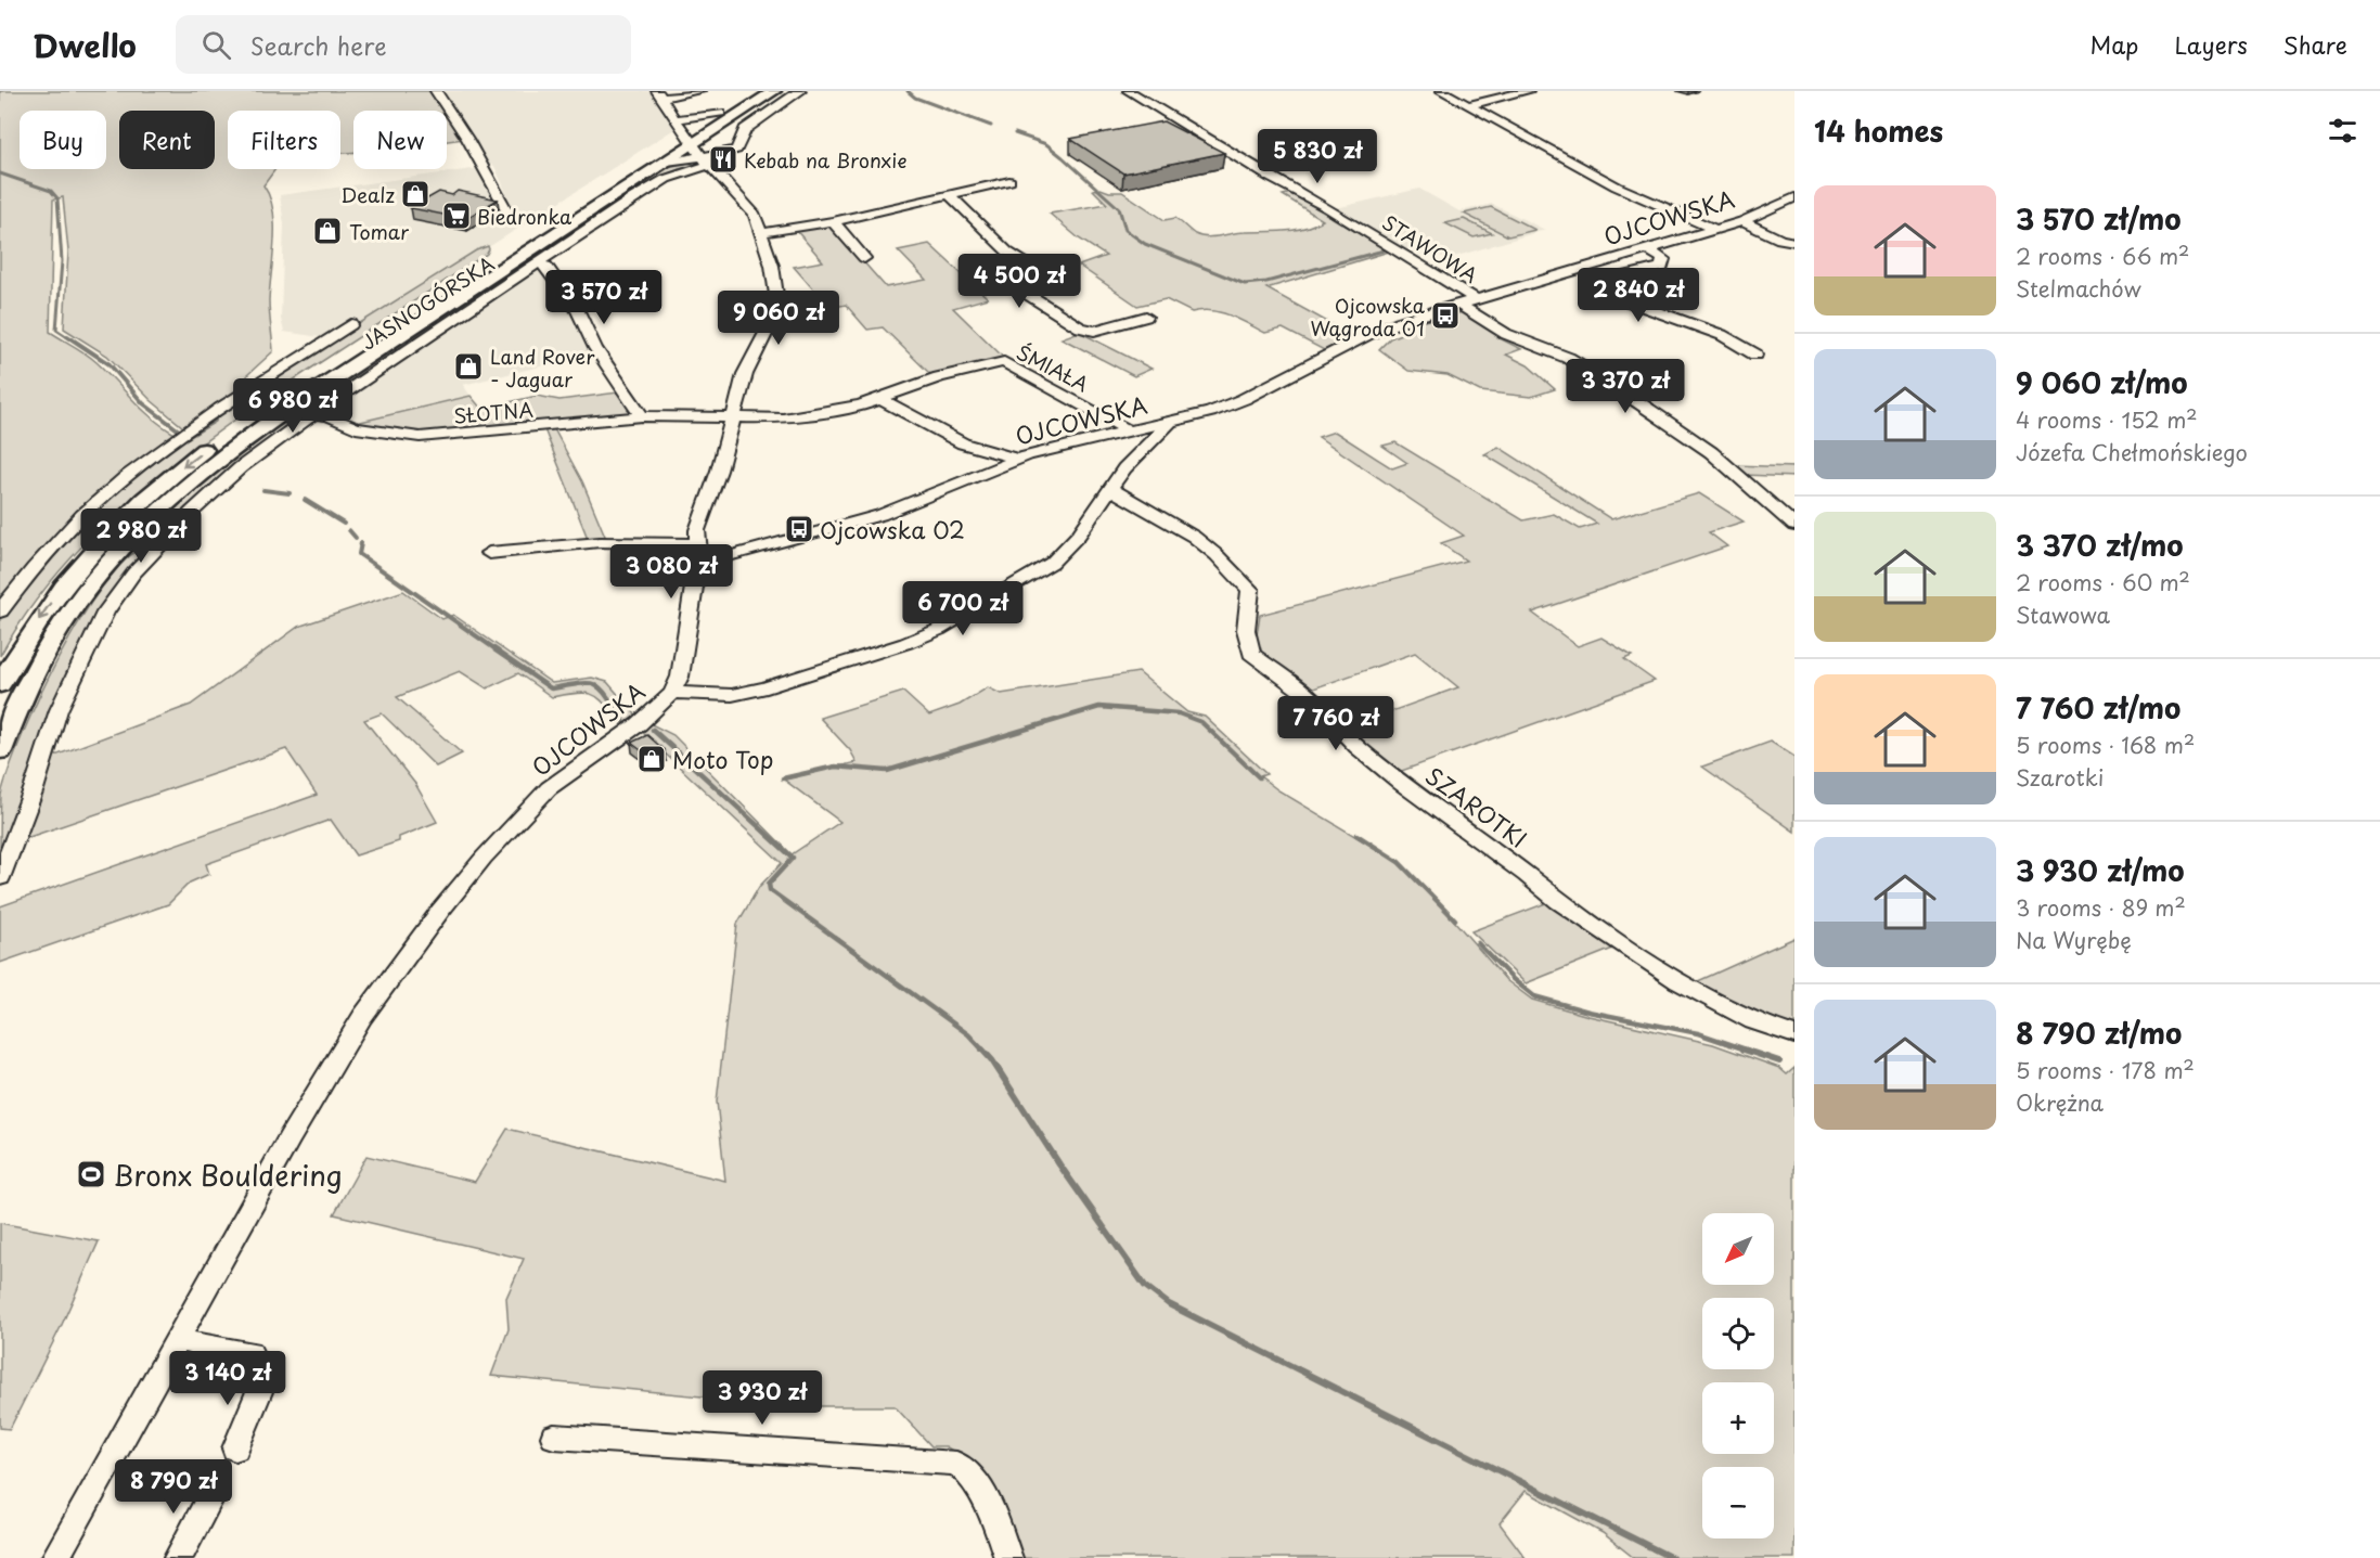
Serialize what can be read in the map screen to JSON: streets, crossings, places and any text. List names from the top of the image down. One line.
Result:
{"streets":{"main road":["JASNOGÓRSKA"],"street":["OJCOWSKA","STAWOWA","ŚMIAŁA","SŁOTNA","SZAROTKI"]},"crossings":[["OJCOWSKA","STAWOWA"],["OJCOWSKA","ŚMIAŁA"],["ŚMIAŁA","SŁOTNA"]],"places":{"restaurant":["Kebab na Bronxie"],"shop":["Dealz","Tomar","Land Rover - Jaguar","Moto Top"],"supermarket":["Biedronka"],"bus stop":["Ojcowska Wągroda 01","Ojcowska 02"],"sports":["Bronx Bouldering"]},"north":"bottom left","page":{"header":"Dwello","search":"Search here","nav":["Map","Layers","Share"],"heading":"14 homes","chip":["Buy","Rent","Filters","New"],"price":["5 830 zł","4 500 zł","2 840 zł","3 570 zł","9 060 zł","3 370 zł","6 980 zł","2 980 zł","3 080 zł","6 700 zł","7 760 zł","3 140 zł","3 930 zł","8 790 zł"],"list":[{"name":"3 570 zł/mo","note":"2 rooms · 66 m² · Stelmachów"},{"name":"9 060 zł/mo","note":"4 rooms · 152 m² · Józefa Chełmońskiego"},{"name":"3 370 zł/mo","note":"2 rooms · 60 m² · Stawowa"},{"name":"7 760 zł/mo","note":"5 rooms · 168 m² · Szarotki"},{"name":"3 930 zł/mo","note":"3 rooms · 89 m² · Na Wyrębę"},{"name":"8 790 zł/mo","note":"5 rooms · 178 m² · Okrężna"}],"map_buttons":["+","−"]}}
